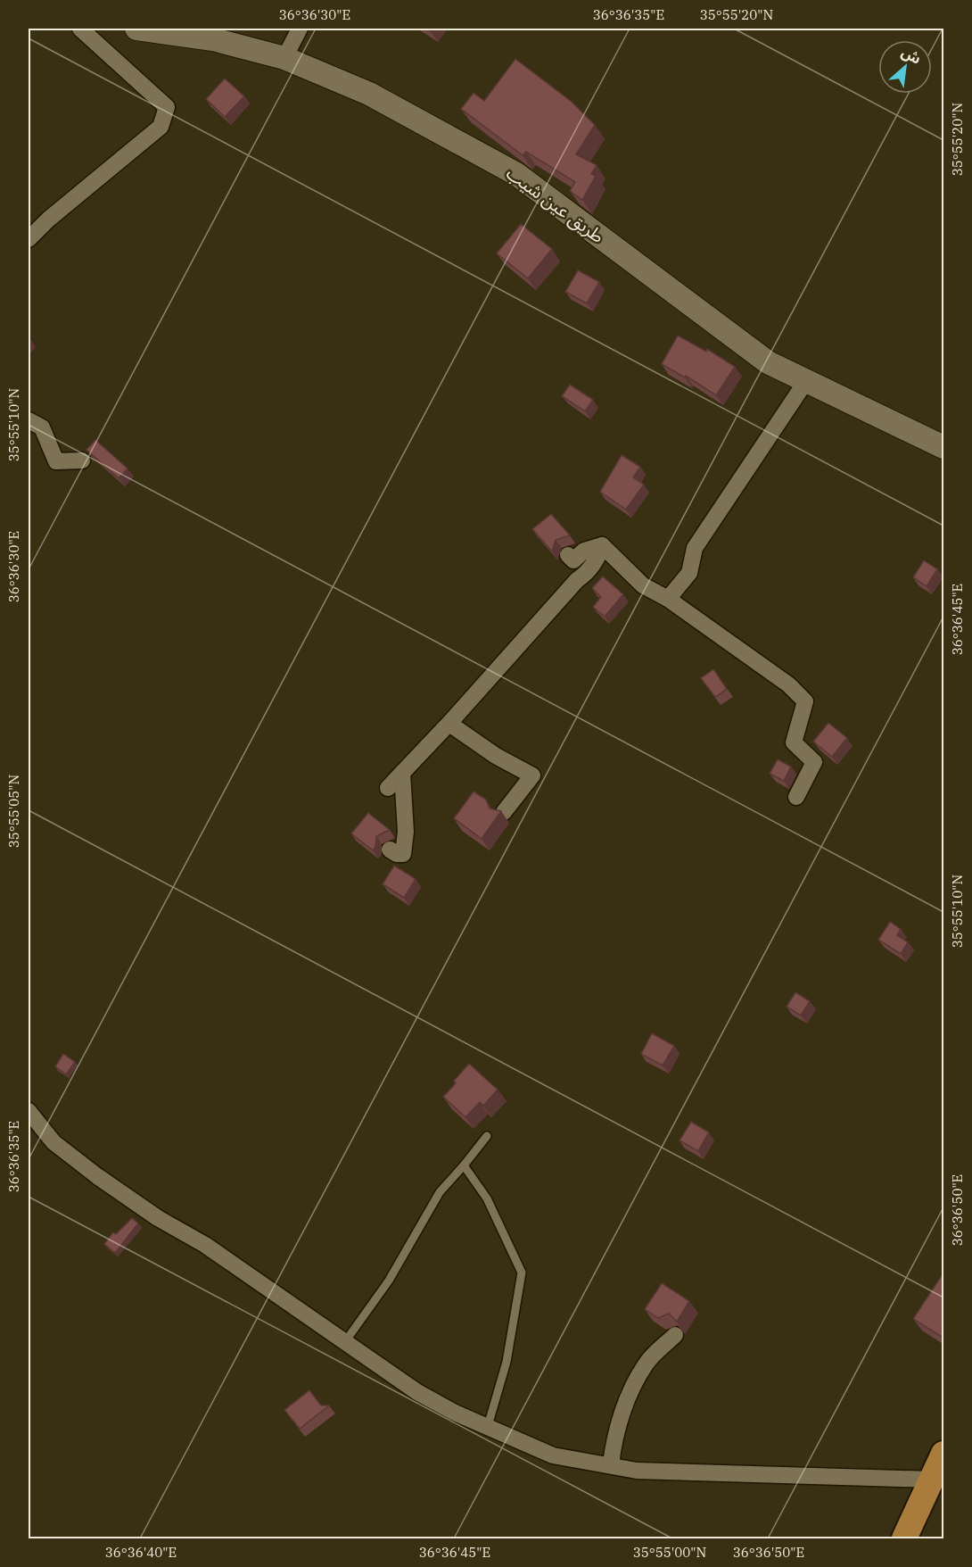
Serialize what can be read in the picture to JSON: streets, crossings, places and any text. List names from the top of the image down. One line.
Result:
{"streets":{"main road":["طريق عين شيب"]},"north":"top right","coordinates":["36°36'30\"E","36°36'35\"E","35°55'20\"N","35°55'10\"N","36°36'45\"E","35°55'05\"N","36°36'50\"E","36°36'40\"E","35°55'00\"N"]}
